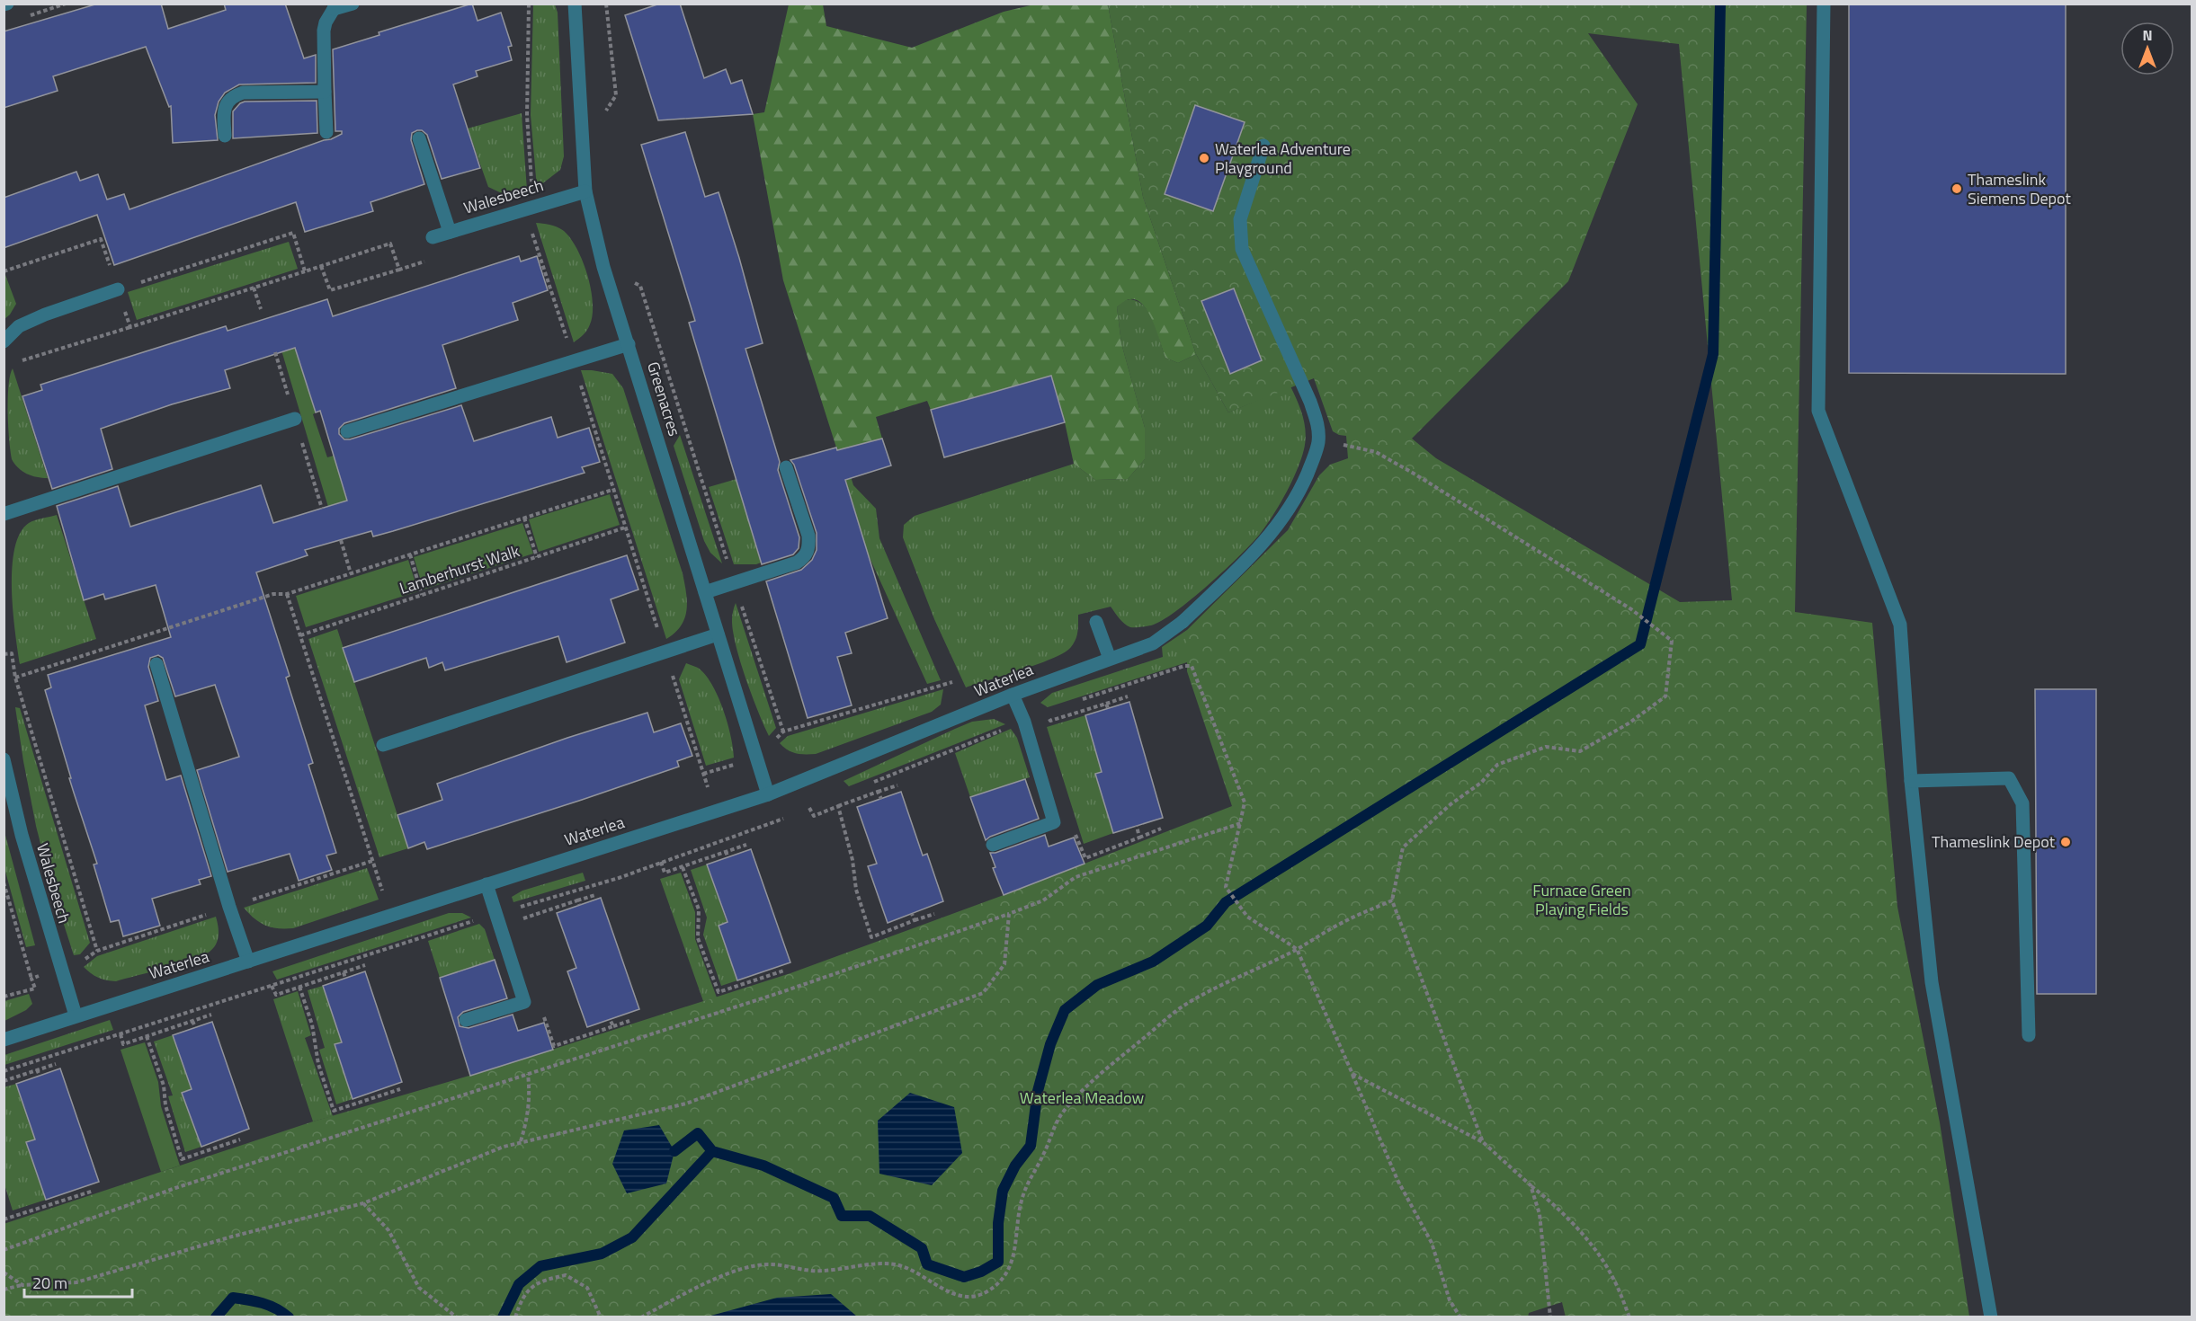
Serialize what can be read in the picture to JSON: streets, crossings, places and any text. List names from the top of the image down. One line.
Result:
{"streets":{"street":["Walesbeech","Greenacres","Waterlea"],"path":["Lamberhurst Walk"]},"crossings":[["Walesbeech","Greenacres"],["Walesbeech","Waterlea"],["Greenacres","Waterlea"]],"parks":["Furnace Green Playing Fields","Waterlea Meadow"],"places":["Waterlea Adventure Playground","Thameslink Siemens Depot","Thameslink Depot"],"scale_bar":"20 m","north":"top"}
